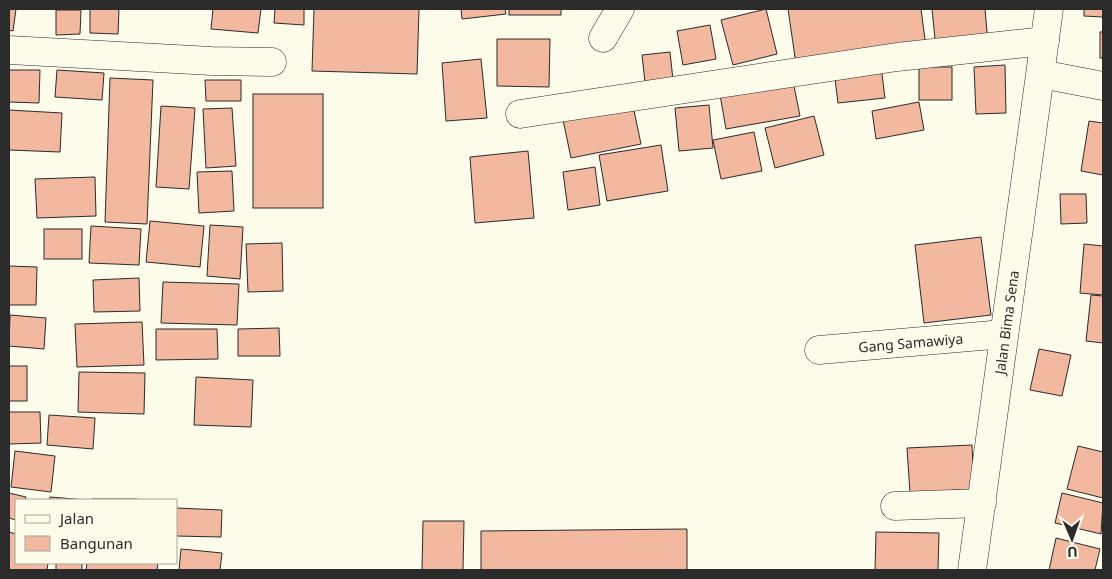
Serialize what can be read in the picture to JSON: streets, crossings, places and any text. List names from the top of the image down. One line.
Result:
{"streets":{"street":["Jalan Bima Sena","Gang Samawiya"]},"crossings":[["Jalan Bima Sena","Gang Samawiya"]],"legend":["Jalan","Bangunan"],"north":"bottom"}
